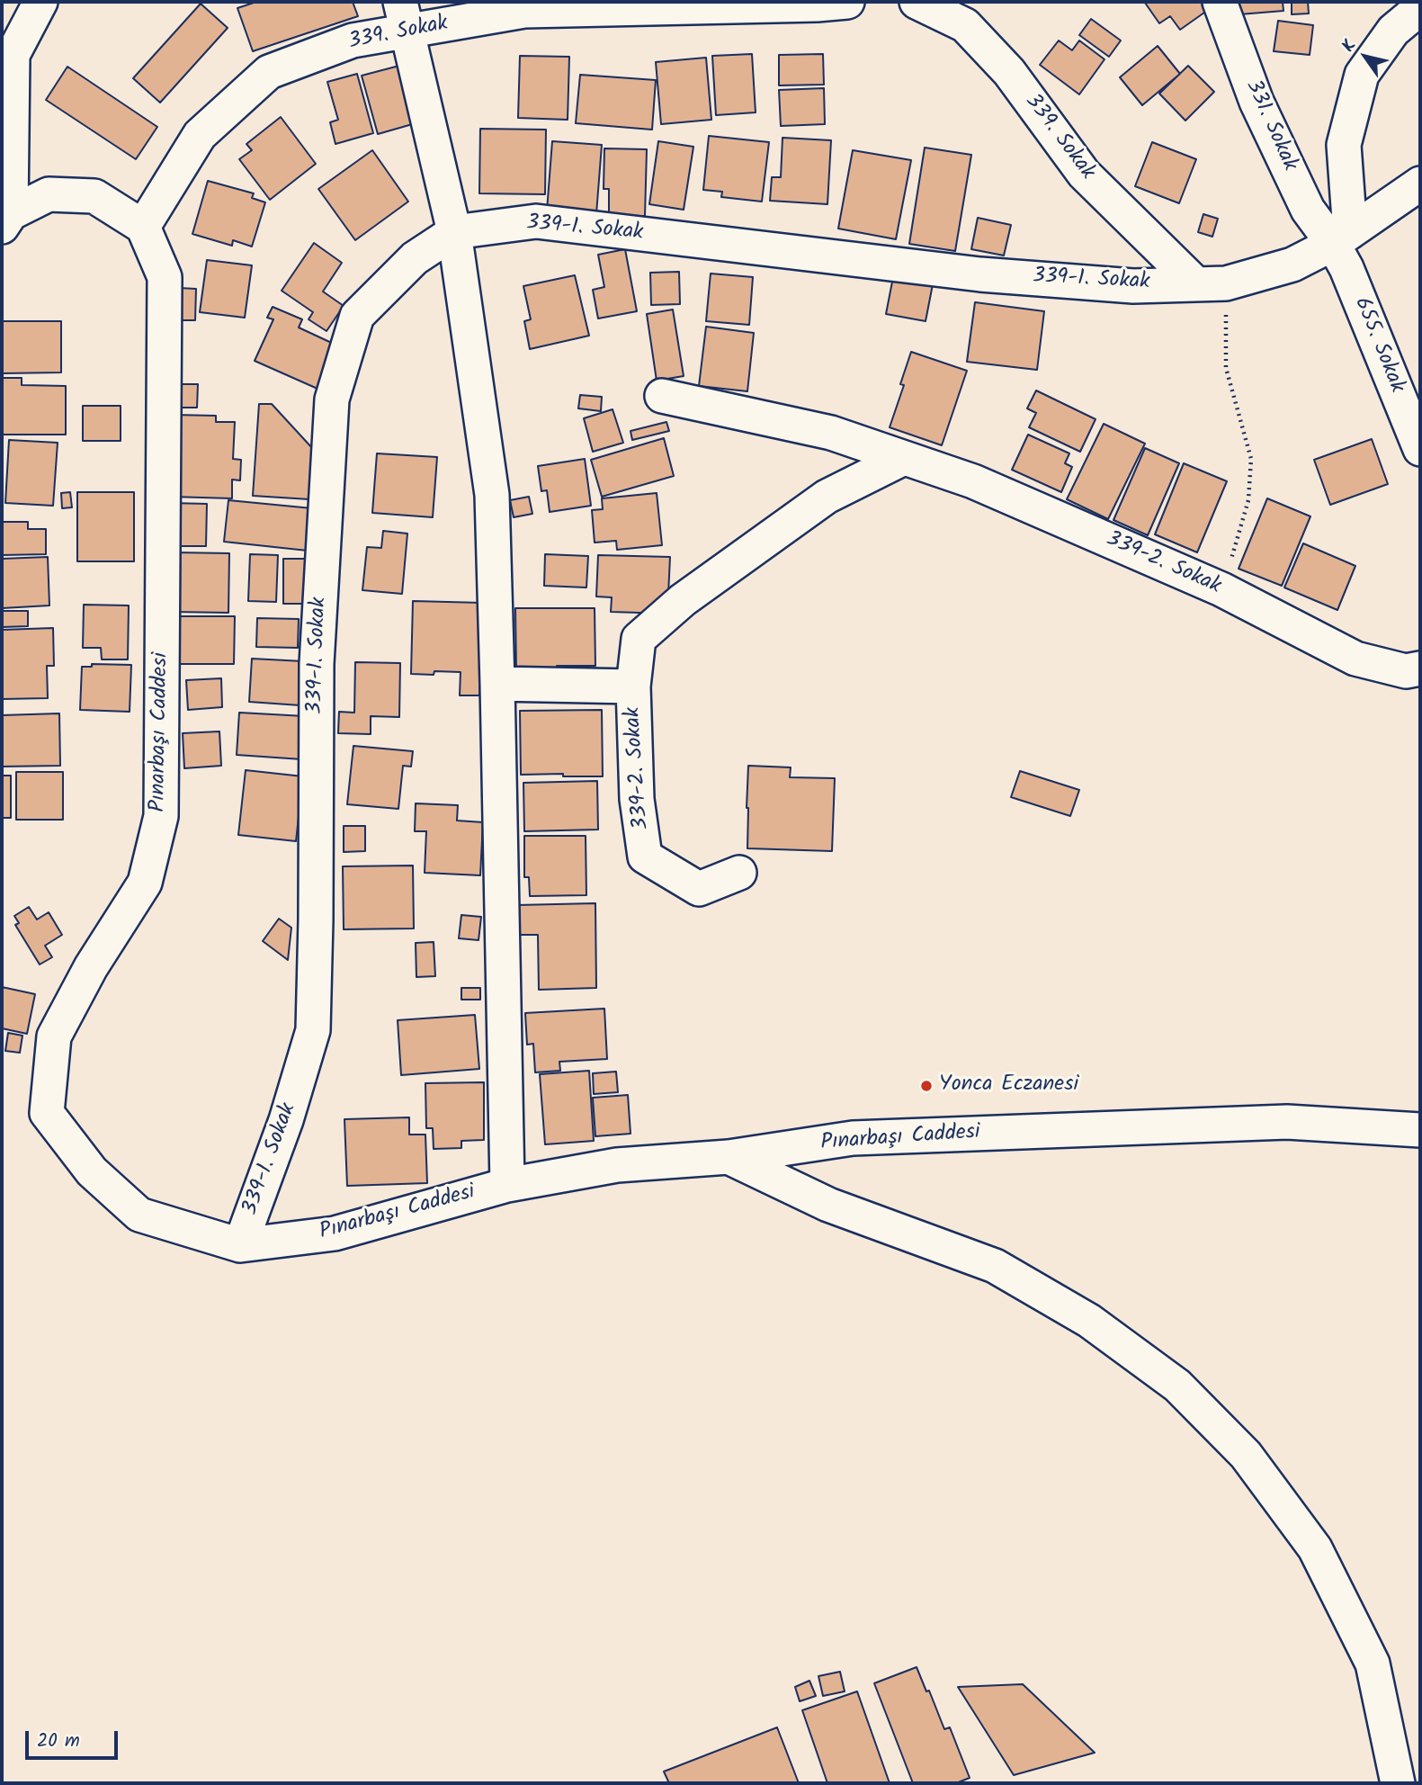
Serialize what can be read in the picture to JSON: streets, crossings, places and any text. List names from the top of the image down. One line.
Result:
{"streets":{"street":["339. Sokak","331. Sokak","339-1. Sokak","655. Sokak","339-2. Sokak","Pınarbaşı Caddesi"]},"crossings":[["339. Sokak","339-1. Sokak"],["339. Sokak","Pınarbaşı Caddesi"],["331. Sokak","339-1. Sokak"],["331. Sokak","655. Sokak"],["339-1. Sokak","655. Sokak"],["339-1. Sokak","Pınarbaşı Caddesi"]],"places":["Yonca Eczanesi"],"scale_bar":"20 m","north":"top left"}
